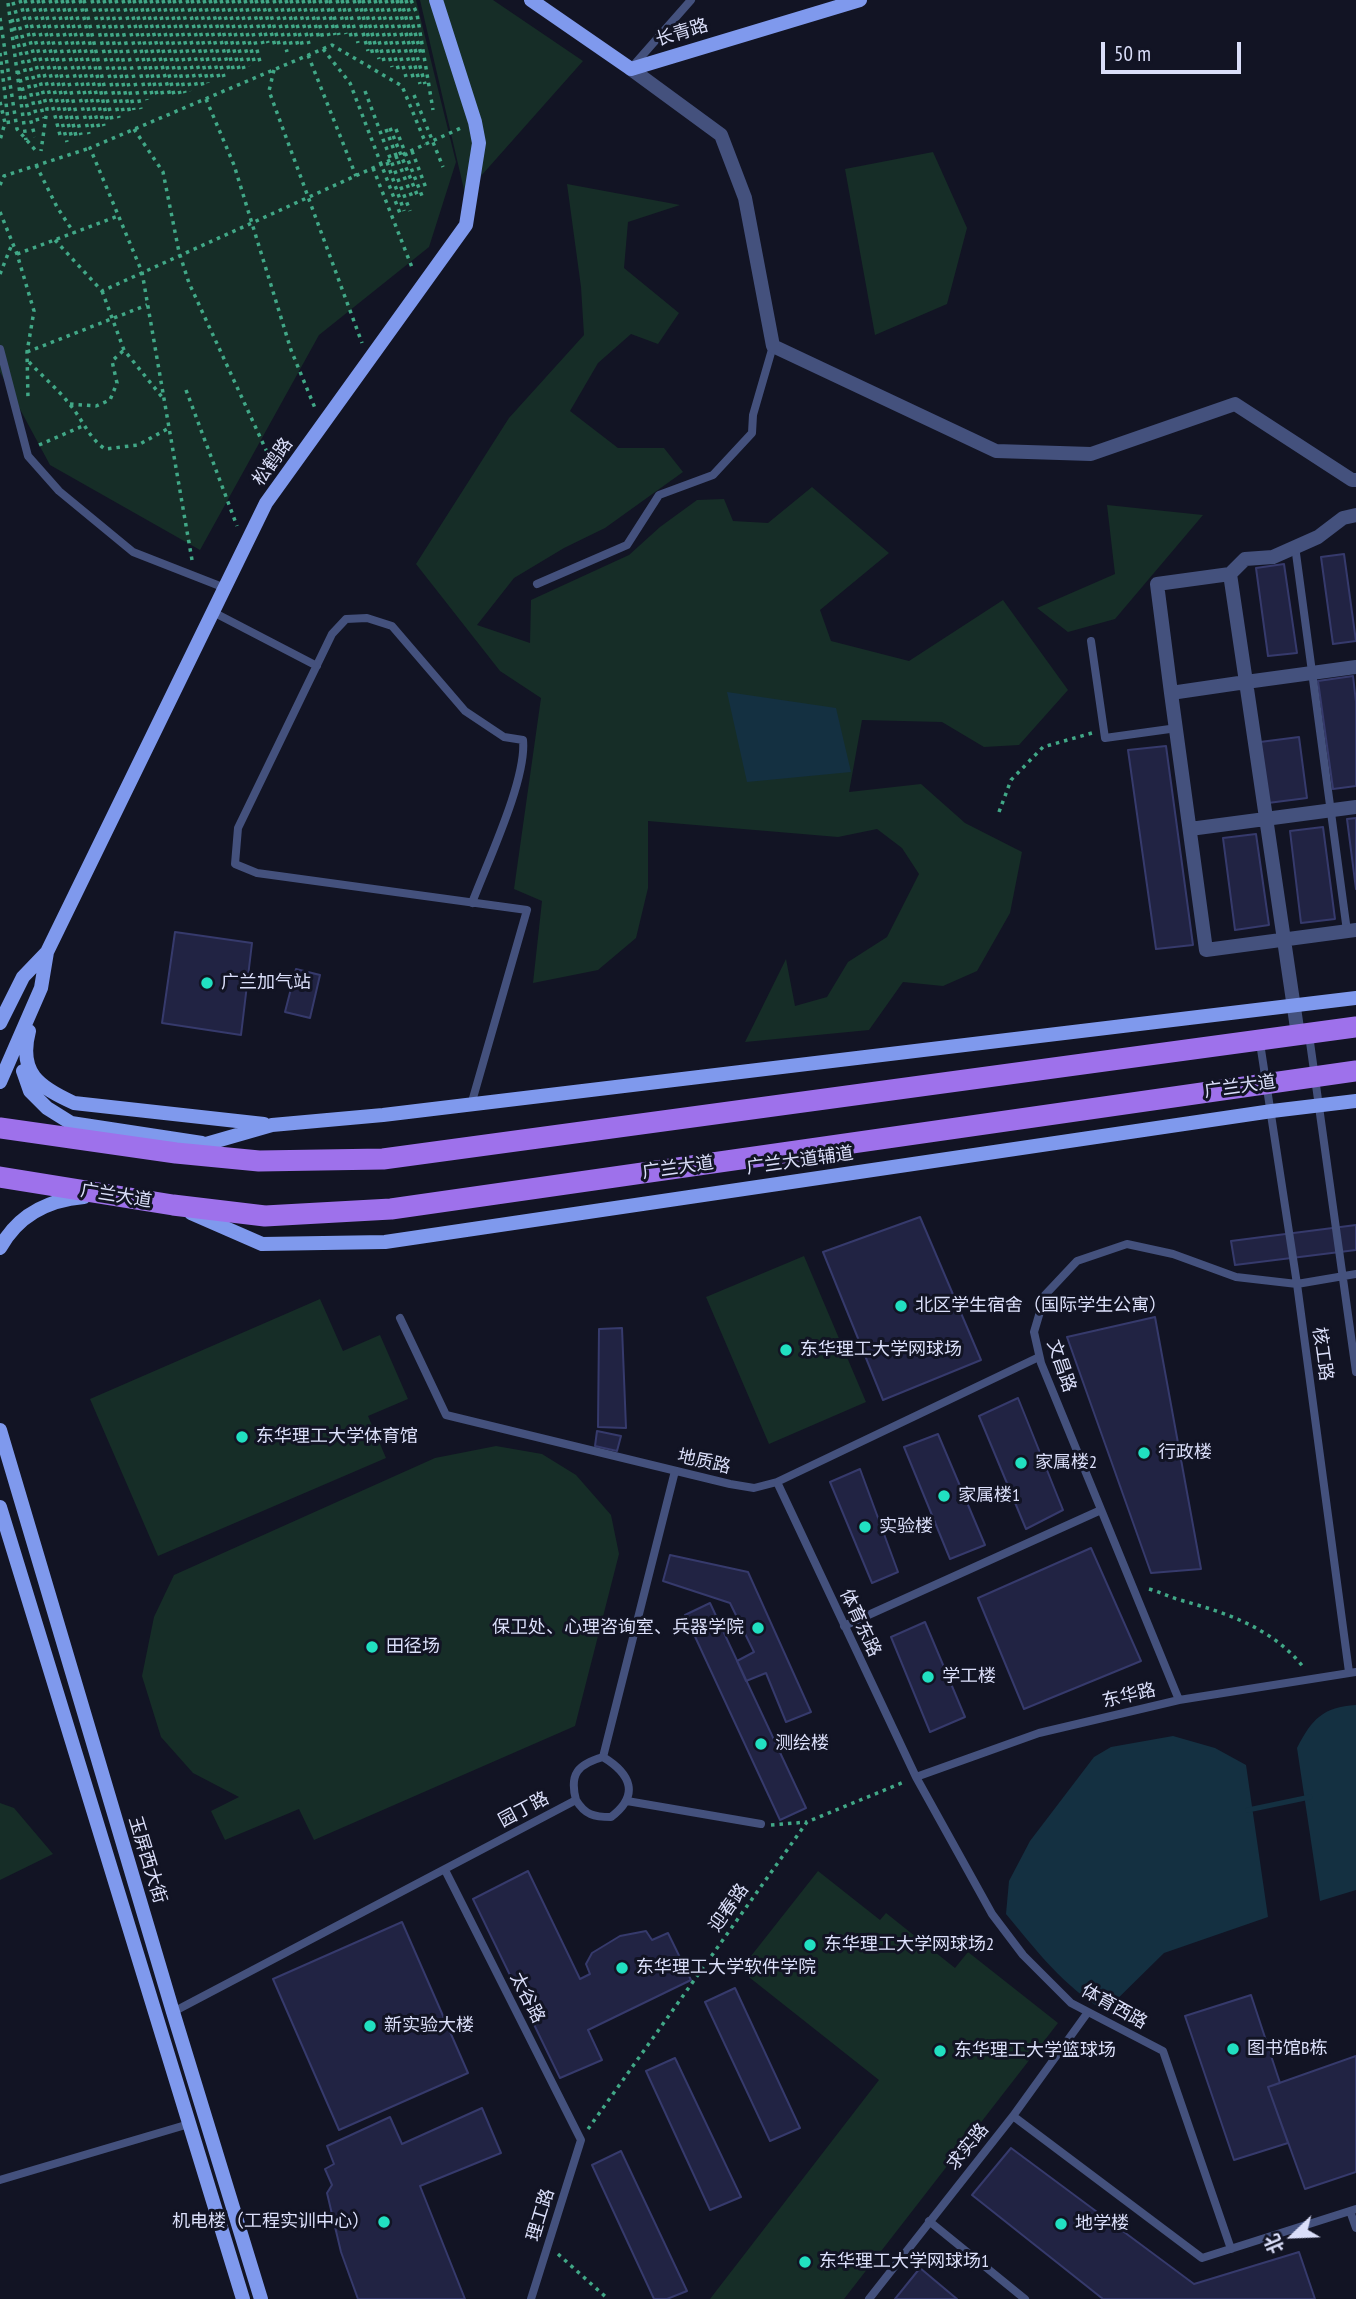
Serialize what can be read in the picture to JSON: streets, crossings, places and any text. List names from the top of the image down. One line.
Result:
{"streets":{"main road":["长青路","松鹤路","广兰大道","广兰大道辅道","玉屏西大街"],"lane":["核工路","文昌路","地质路","体育东路","东华路","园丁路","太谷路","体育西路","求实路","理工路"],"path":["迎春路"]},"crossings":[["广兰大道","广兰大道辅道"],["广兰大道","核工路"],["广兰大道辅道","核工路"],["核工路","文昌路"],["核工路","东华路"],["文昌路","地质路"],["文昌路","东华路"],["地质路","体育东路"],["体育东路","东华路"],["体育东路","体育西路"],["东华路","体育西路"],["园丁路","玉屏西大街"],["园丁路","太谷路"],["迎春路","太谷路"],["迎春路","理工路"],["太谷路","理工路"],["体育西路","求实路"]],"places":["广兰加气站","北区学生宿舍（国际学生公寓）","东华理工大学网球场","东华理工大学体育馆","行政楼","家属楼2","家属楼1","实验楼","保卫处、心理咨询室、兵器学院","田径场","学工楼","测绘楼","东华理工大学网球场2","东华理工大学软件学院","新实验大楼","图书馆B栋","东华理工大学篮球场","机电楼（工程实训中心）","地学楼","东华理工大学网球场1"],"scale_bar":"50 m","north":"bottom left"}
